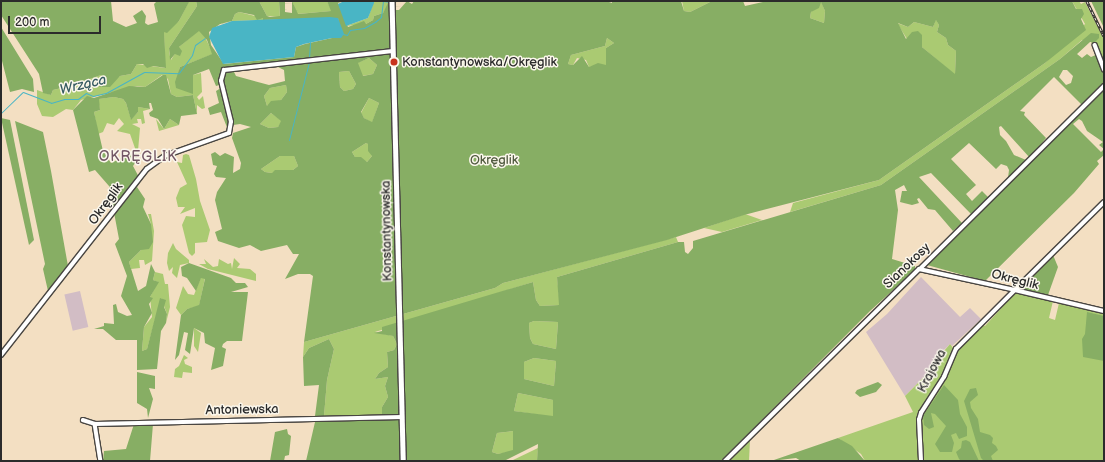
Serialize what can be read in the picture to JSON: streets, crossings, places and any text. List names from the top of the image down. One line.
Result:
{"streets":{"main road":["Konstantynowska"],"street":["Okręglik","Sianokosy","Krajowa","Antoniewska"]},"crossings":[["Okręglik","Konstantynowska"],["Okręglik","Sianokosy"],["Okręglik","Krajowa"],["Konstantynowska","Antoniewska"]],"districts":["OKRĘGLIK"],"water":["Wrząca"],"parks":["Okręglik"],"places":["Konstantynowska/Okręglik"],"scale_bar":"200 m"}
